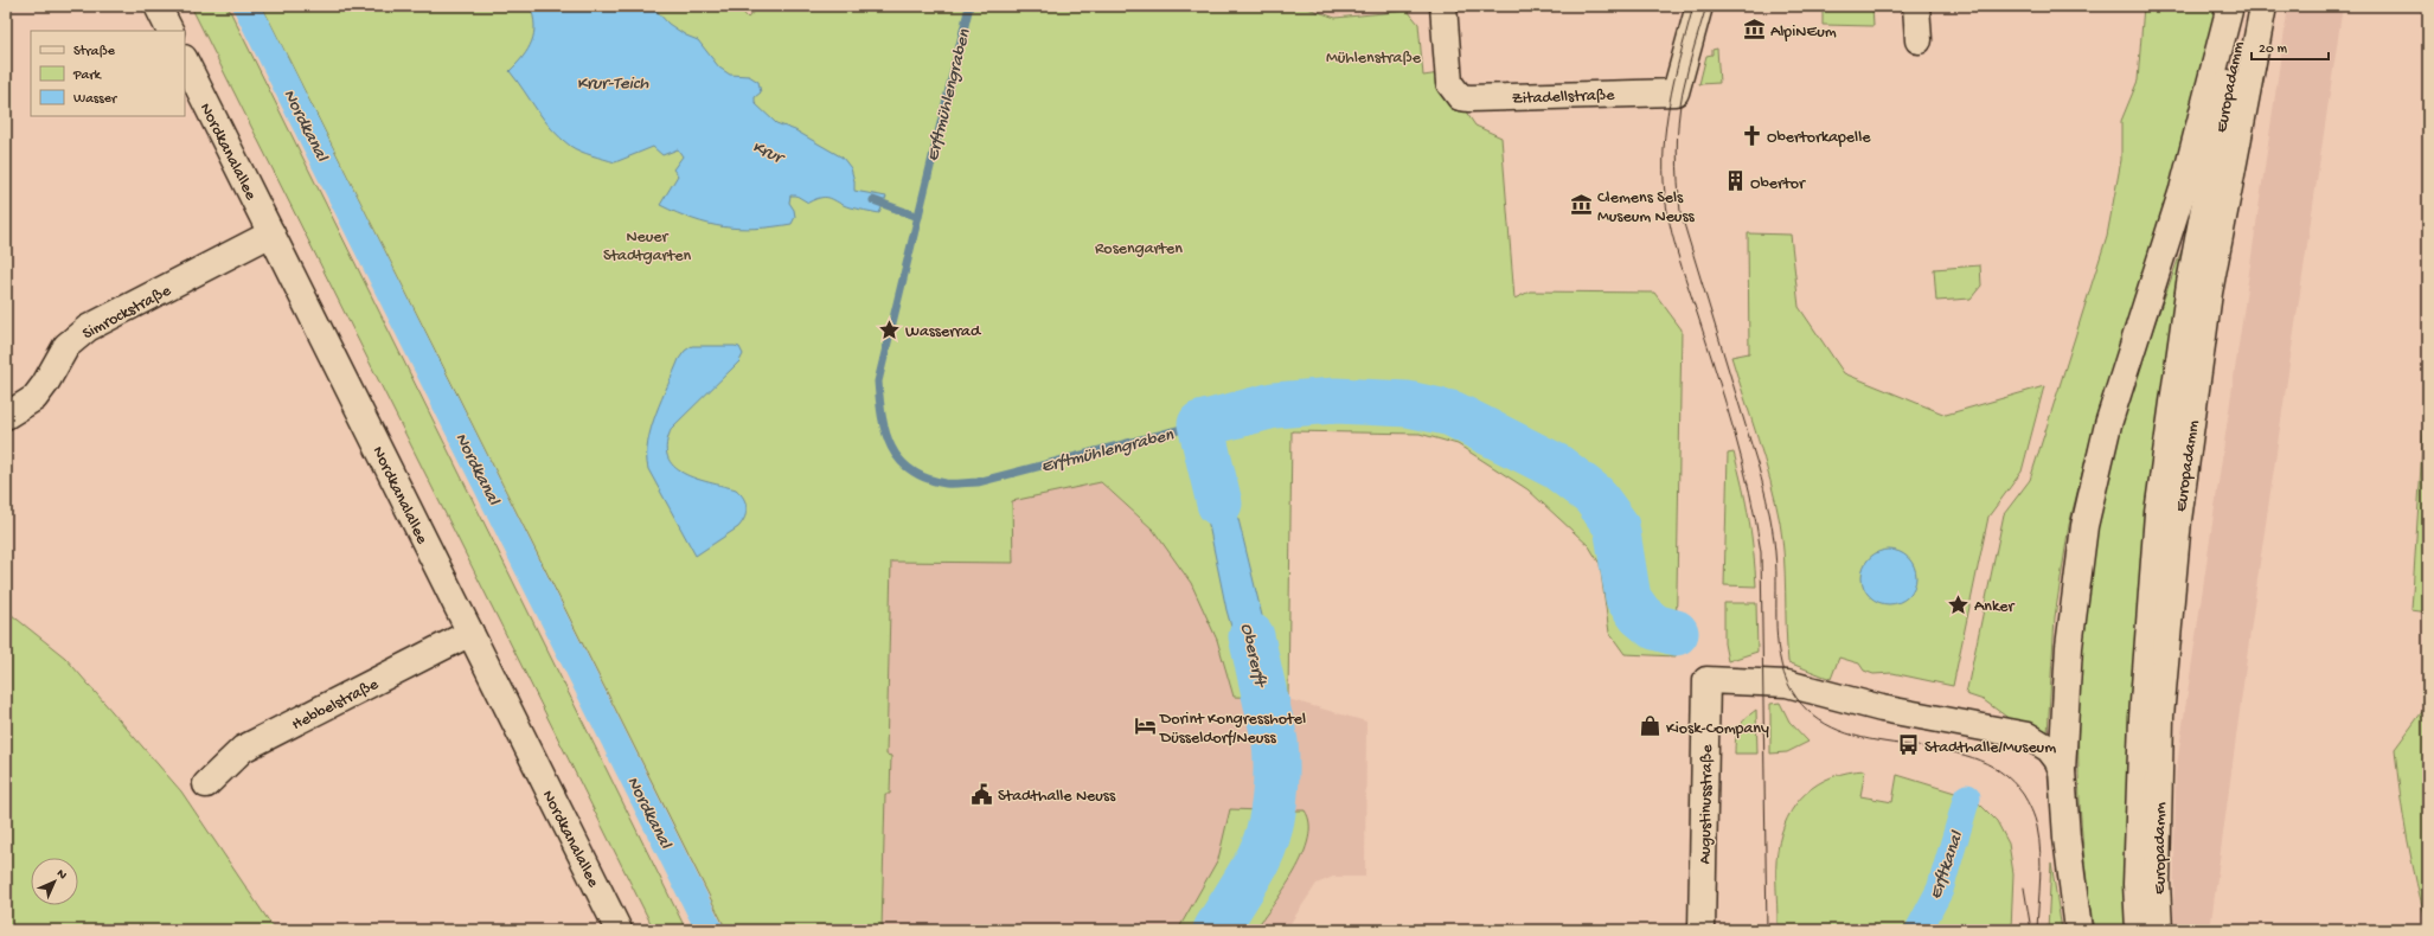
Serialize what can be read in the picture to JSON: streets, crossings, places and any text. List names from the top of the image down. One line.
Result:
{"streets":{"main road":["Europadamm","Zitadellstraße","Nordkanalallee","Simrockstraße","Hebbelstraße","Augustinusstraße"]},"crossings":[["Nordkanalallee","Simrockstraße"],["Nordkanalallee","Hebbelstraße"]],"water":["Krur-Teich","Erftmühlengraben","Nordkanal","Krur","Obererft","Erftkanal"],"parks":["Mühlenstraße","Neuer Stadtgarten","Rosengarten"],"places":{"museum":["AlpiNEum","Clemens Sels Museum Neuss"],"church":["Obertorkapelle"],"building":["Obertor"],"place":["Wasserrad","Anker"],"hotel":["Dorint Kongresshotel Düsseldorf/Neuss"],"shop":["Kiosk-Company"],"bus stop":["Stadthalle/Museum"],"public building":["Stadthalle Neuss"]},"legend":["Straße","Park","Wasser"],"scale_bar":"20 m","north":"top right"}
